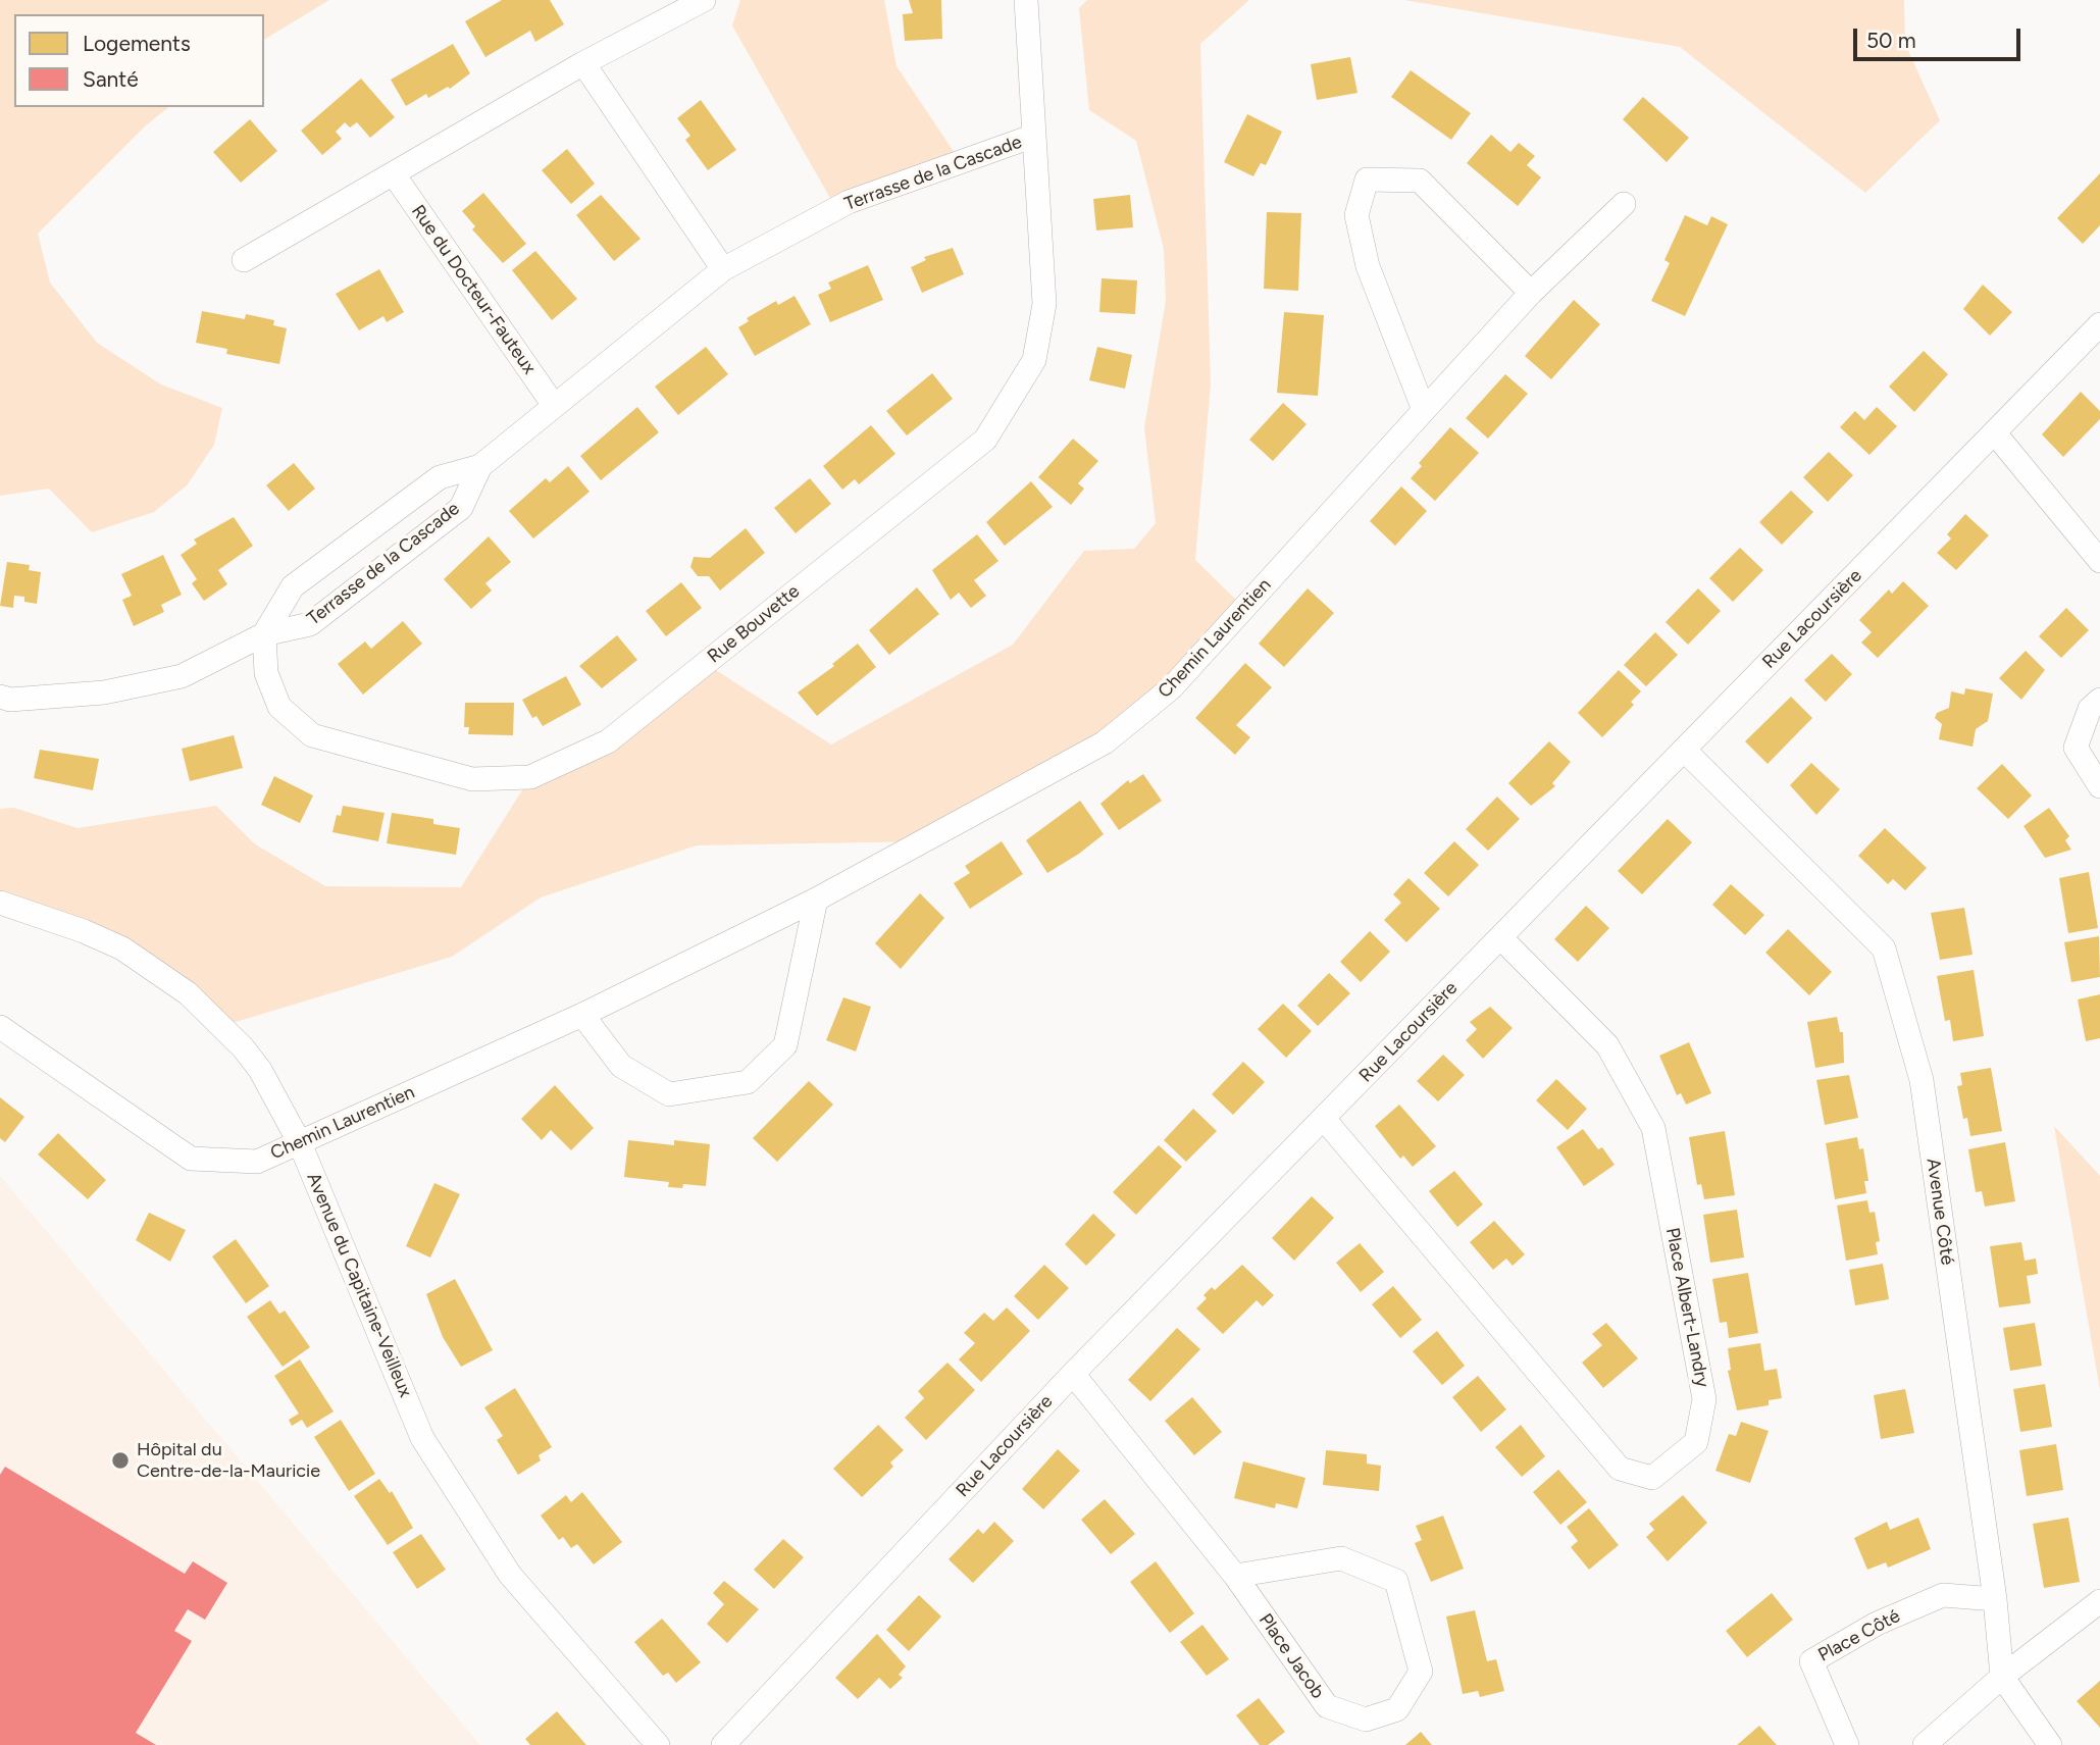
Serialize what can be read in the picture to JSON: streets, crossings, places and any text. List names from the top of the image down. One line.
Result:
{"streets":{"street":["Terrasse de la Cascade","Rue du Docteur-Fauteux","Rue Lacoursière","Rue Bouvette","Chemin Laurentien","Avenue Côté","Avenue du Capitaine-Veilleux","Place Albert-Landry","Place Côté","Place Jacob"]},"crossings":[["Terrasse de la Cascade","Rue du Docteur-Fauteux"],["Terrasse de la Cascade","Rue Bouvette"],["Rue Lacoursière","Avenue Côté"],["Rue Lacoursière","Place Albert-Landry"],["Rue Lacoursière","Place Jacob"],["Chemin Laurentien","Avenue du Capitaine-Veilleux"],["Avenue Côté","Place Côté"]],"places":["Hôpital du Centre-de-la-Mauricie"],"legend":["Logements","Santé"],"scale_bar":"50 m"}
